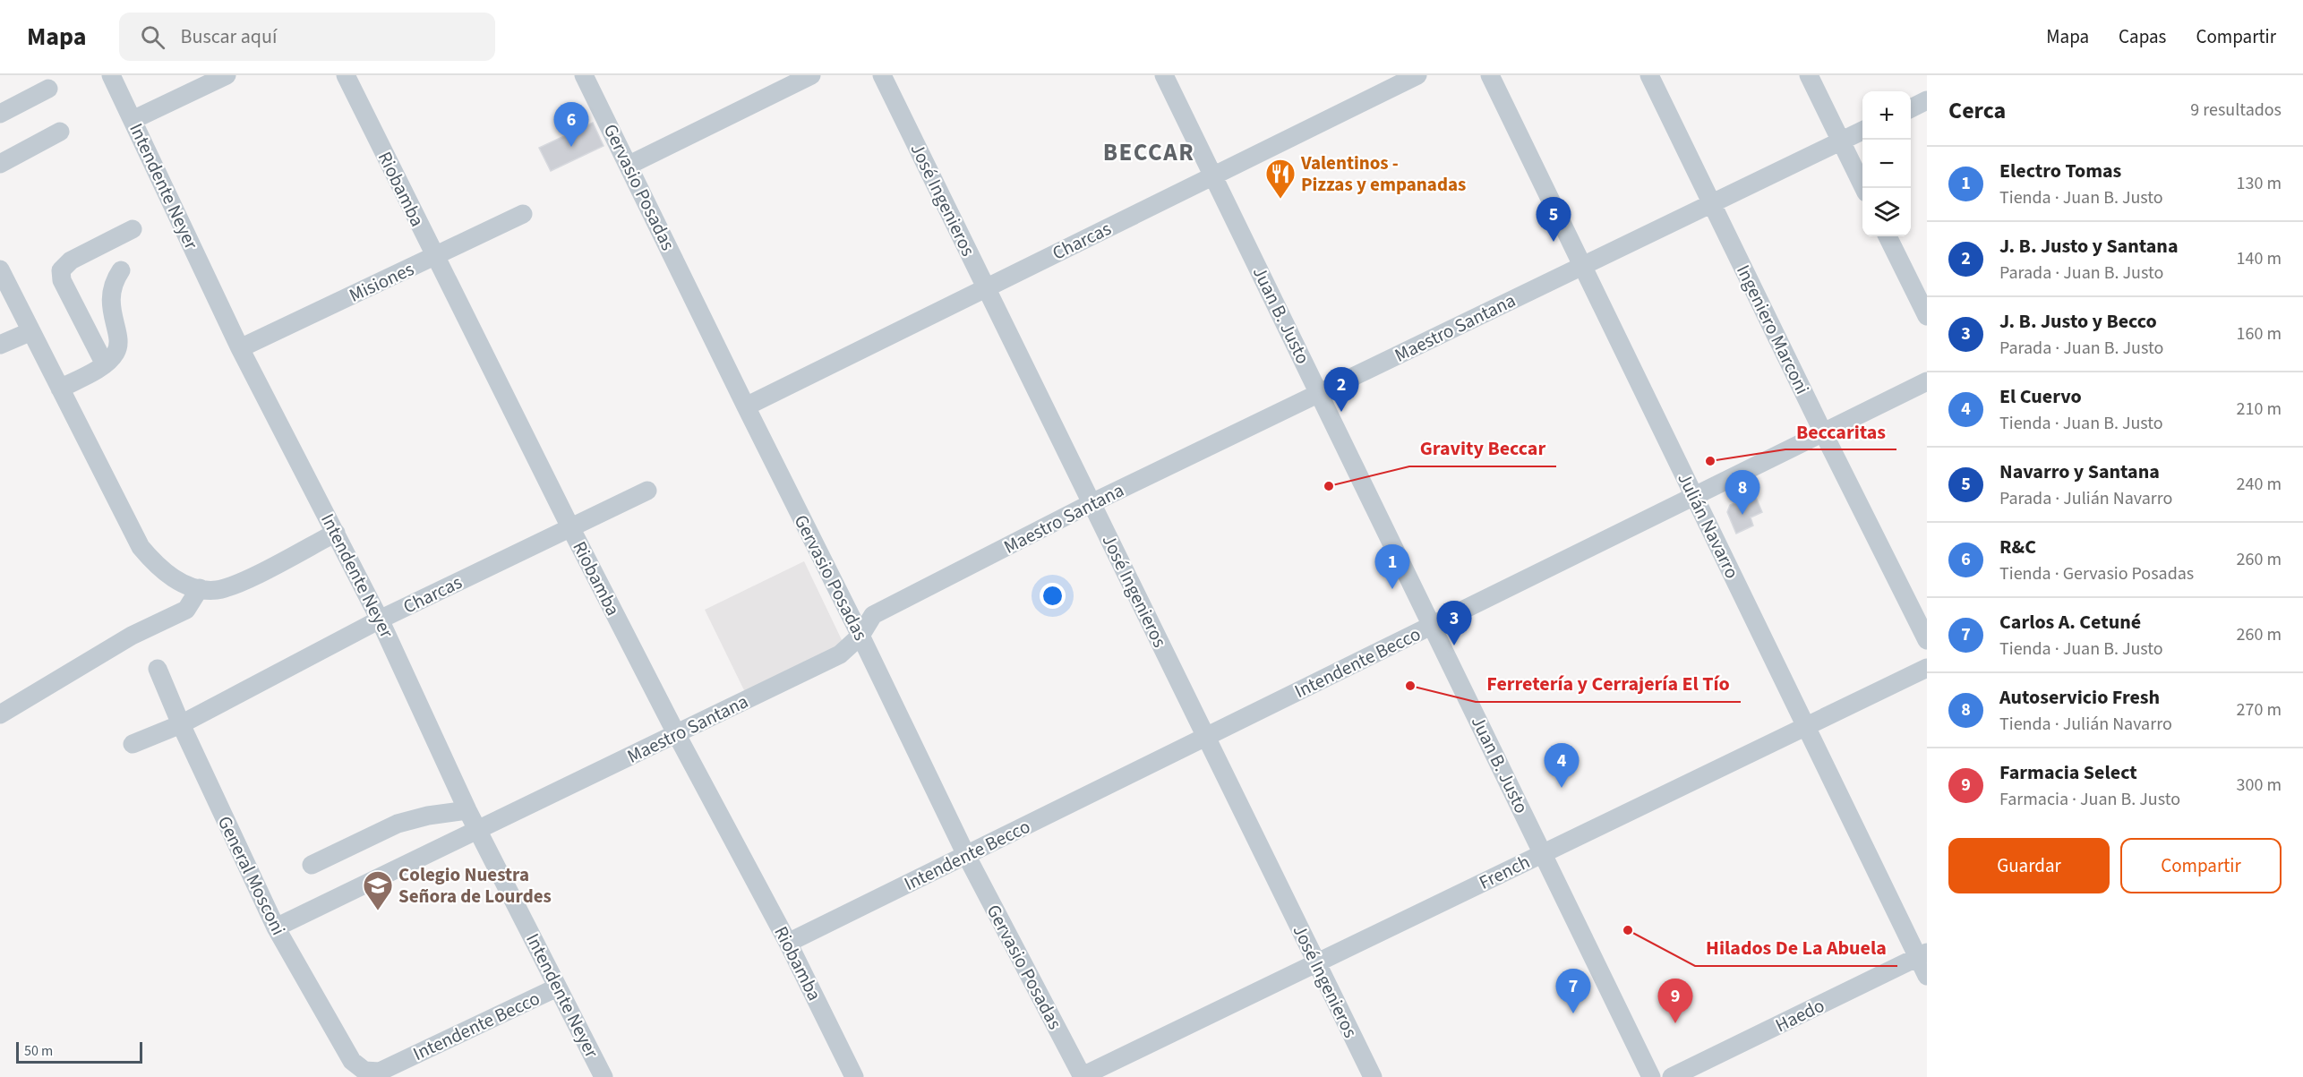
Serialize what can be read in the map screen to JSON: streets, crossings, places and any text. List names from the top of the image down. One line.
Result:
{"streets":{"street":["Intendente Neyer","Gervasio Posadas","Riobamba","José Ingenieros","Charcas","Misiones","Juan B. Justo","Maestro Santana","Ingeniero Marconi","Julián Navarro","Intendente Becco","French","General Mosconi","Haedo"]},"crossings":[["Intendente Neyer","Charcas"],["Intendente Neyer","Misiones"],["Intendente Neyer","Maestro Santana"],["Intendente Neyer","Intendente Becco"],["Gervasio Posadas","Charcas"],["Gervasio Posadas","Maestro Santana"],["Gervasio Posadas","Intendente Becco"],["Gervasio Posadas","French"],["Riobamba","Charcas"],["Riobamba","Misiones"],["Riobamba","Maestro Santana"],["Riobamba","Intendente Becco"],["José Ingenieros","Charcas"],["José Ingenieros","Maestro Santana"],["José Ingenieros","Intendente Becco"],["José Ingenieros","French"],["Charcas","Juan B. Justo"],["Charcas","General Mosconi"],["Juan B. Justo","Maestro Santana"],["Juan B. Justo","Intendente Becco"],["Juan B. Justo","French"],["Maestro Santana","Ingeniero Marconi"],["Maestro Santana","Julián Navarro"],["Maestro Santana","General Mosconi"],["Ingeniero Marconi","Intendente Becco"],["Julián Navarro","Intendente Becco"],["Julián Navarro","French"],["Julián Navarro","Haedo"],["Intendente Becco","General Mosconi"]],"districts":["BECCAR"],"places":{"restaurant":["Valentinos - Pizzas y empanadas"],"other":["Beccaritas","Gravity Beccar","Ferretería y Cerrajería El Tío","Hilados De La Abuela"],"school or university":["Colegio Nuestra Señora de Lourdes"]},"scale_bar":"50 m","page":{"header":"Mapa","search":"Buscar aquí","nav":["Mapa","Capas","Compartir"],"heading":["Cerca","9 resultados"],"map_buttons":["+","−"],"pins":["6","5","2","8","1","3","4","7","9"],"list":[{"mark":"1","name":"Electro Tomas","note":"Tienda · Juan B. Justo","value":"130 m"},{"mark":"2","name":"J. B. Justo y Santana","note":"Parada · Juan B. Justo","value":"140 m"},{"mark":"3","name":"J. B. Justo y Becco","note":"Parada · Juan B. Justo","value":"160 m"},{"mark":"4","name":"El Cuervo","note":"Tienda · Juan B. Justo","value":"210 m"},{"mark":"5","name":"Navarro y Santana","note":"Parada · Julián Navarro","value":"240 m"},{"mark":"6","name":"R&C","note":"Tienda · Gervasio Posadas","value":"260 m"},{"mark":"7","name":"Carlos A. Cetuné","note":"Tienda · Juan B. Justo","value":"260 m"},{"mark":"8","name":"Autoservicio Fresh","note":"Tienda · Julián Navarro","value":"270 m"},{"mark":"9","name":"Farmacia Select","note":"Farmacia · Juan B. Justo","value":"300 m"}],"buttons":["Guardar","Compartir"],"scale":"50 m"}}
